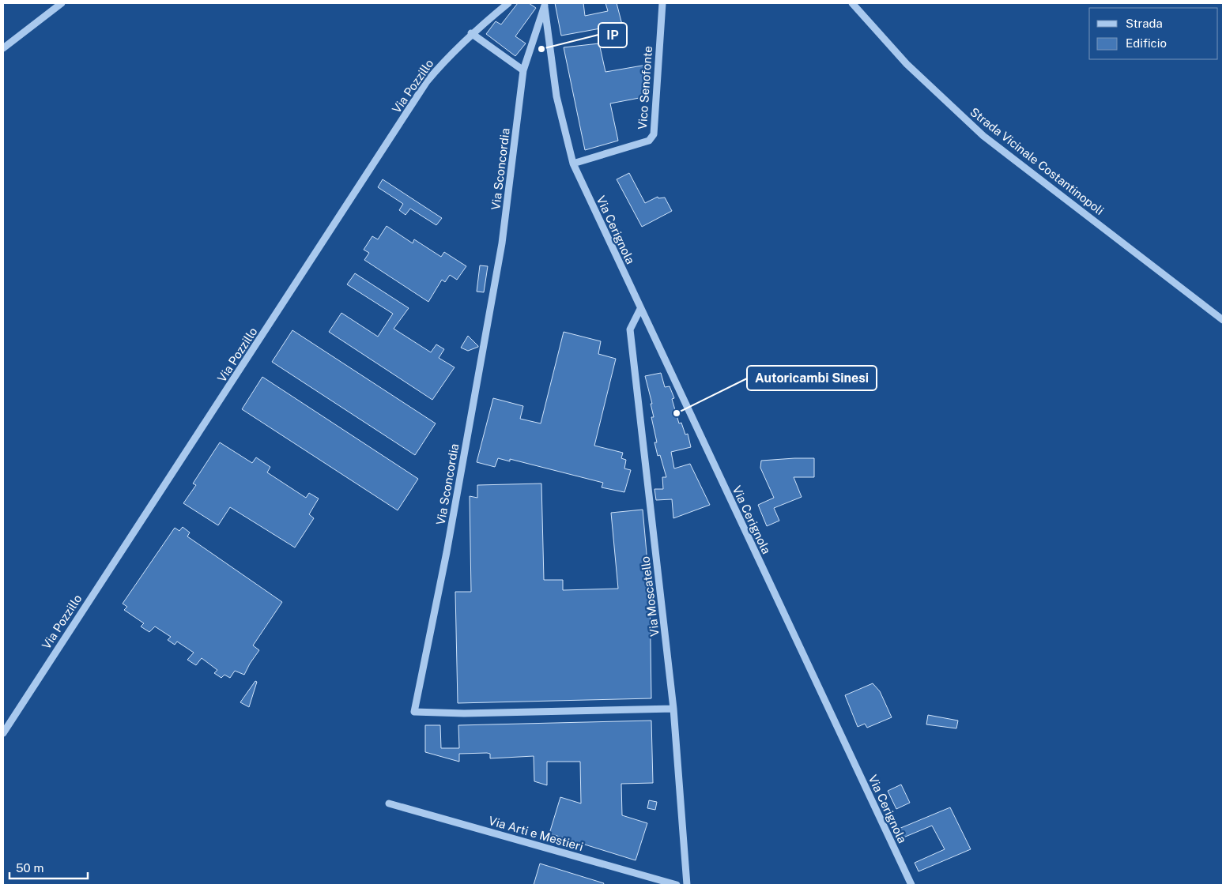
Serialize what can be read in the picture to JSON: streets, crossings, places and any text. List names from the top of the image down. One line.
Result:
{"streets":{"street":["Via Pozzillo","Vico Senofonte","Strada Vicinale Costantinopoli","Via Sconcordia","Via Cerignola","Via Moscatello","Via Arti e Mestieri"]},"crossings":[["Vico Senofonte","Via Cerignola"],["Via Sconcordia","Via Cerignola"],["Via Sconcordia","Via Moscatello"],["Via Cerignola","Via Moscatello"]],"places":["IP","Autoricambi Sinesi"],"legend":["Strada","Edificio"],"scale_bar":"50 m"}
